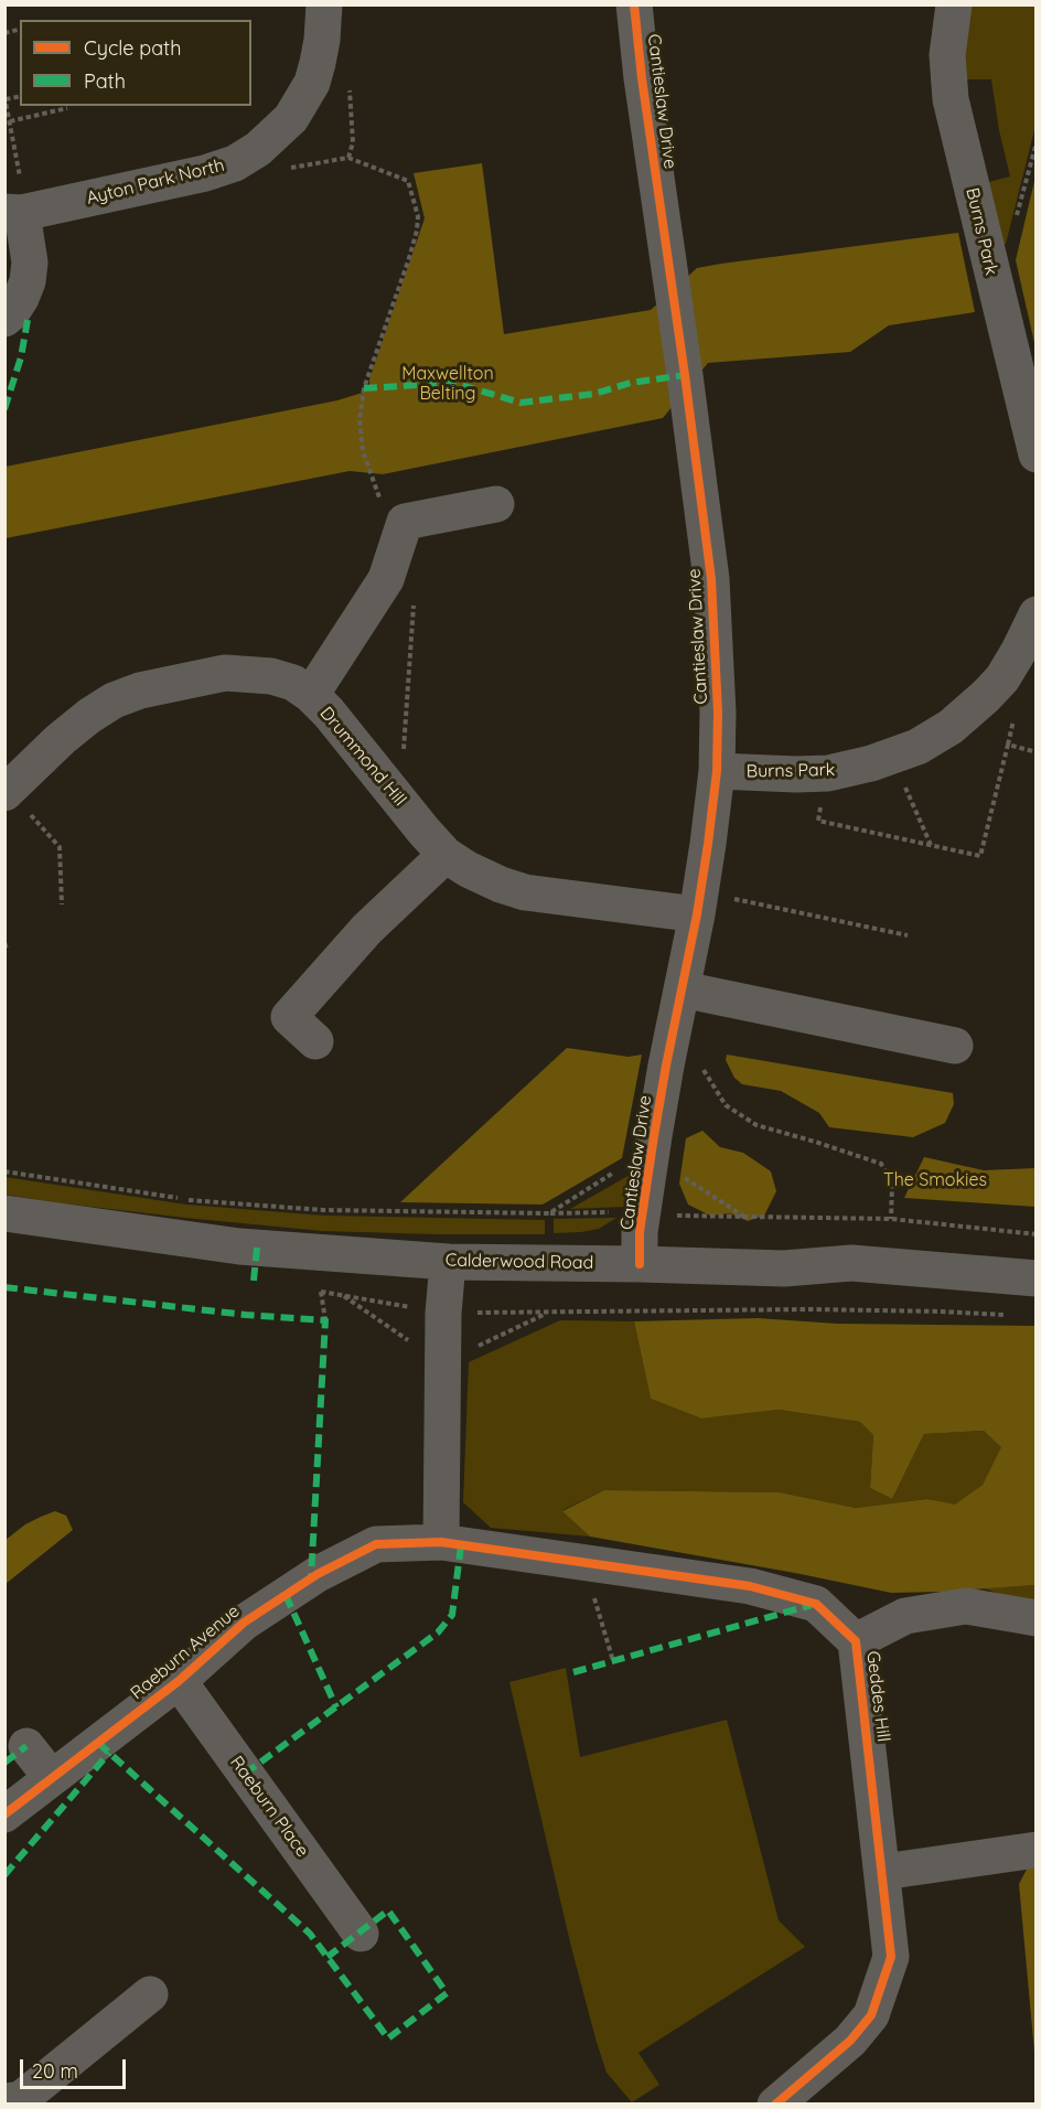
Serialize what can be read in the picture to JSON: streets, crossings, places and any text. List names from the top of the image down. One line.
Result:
{"streets":{"street":["Cantieslaw Drive","Ayton Park North","Burns Park","Drummond Hill","Calderwood Road","Raeburn Avenue","Geddes Hill","Raeburn Place"]},"crossings":[["Cantieslaw Drive","Burns Park"],["Cantieslaw Drive","Drummond Hill"],["Cantieslaw Drive","Calderwood Road"],["Raeburn Avenue","Geddes Hill"],["Raeburn Avenue","Raeburn Place"]],"parks":["Maxwellton Belting","The Smokies"],"legend":["Cycle path","Path"],"scale_bar":"20 m"}
